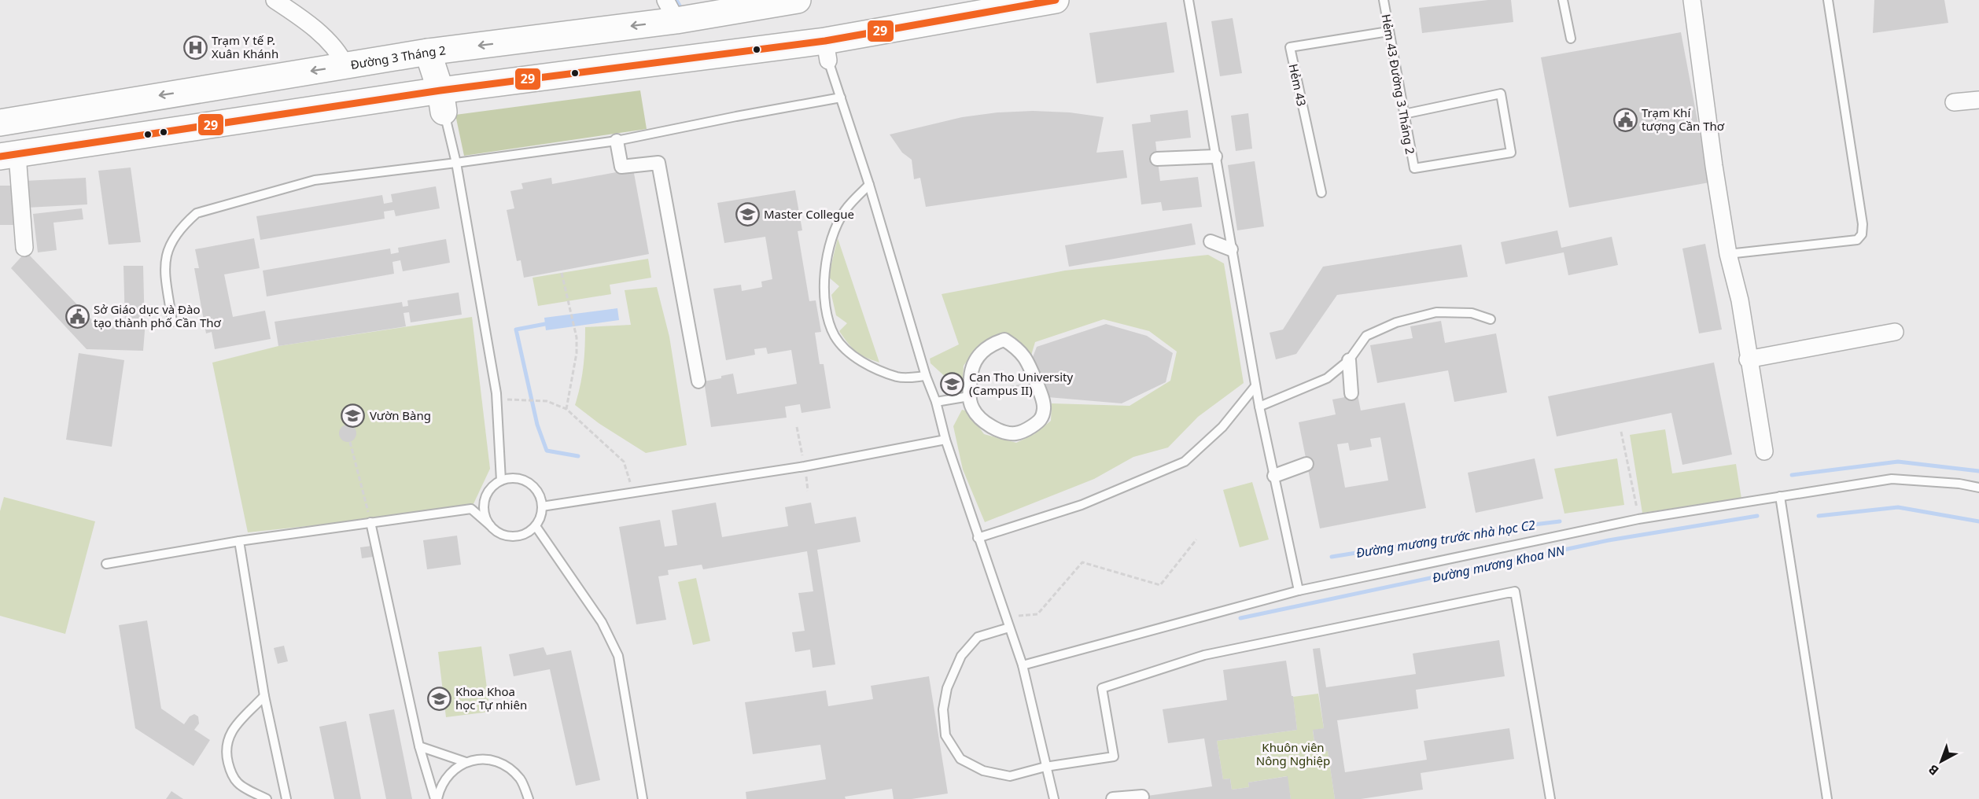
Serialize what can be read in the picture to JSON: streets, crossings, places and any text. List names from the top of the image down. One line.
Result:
{"streets":{"main road":["Đường 3 Tháng 2"],"lane":["Hẻm 43 Đường 3 Tháng 2","Hẻm 43"]},"crossings":[["Hẻm 43 Đường 3 Tháng 2","Hẻm 43"]],"water":["Đường mương trước nhà học C2","Đường mương Khoa NN"],"parks":["Khuôn viên Nông Nghiệp"],"places":{"hospital":["Trạm Y tế P. Xuân Khánh"],"public building":["Trạm Khí tượng Cần Thơ","Sở Giáo dục và Đào tạo thành phố Cần Thơ"],"school or university":["Master Collegue","Can Tho University (Campus II)","Vườn Bàng","Khoa Khoa học Tự nhiên"]},"lines":["transit line 29"],"north":"bottom left"}
